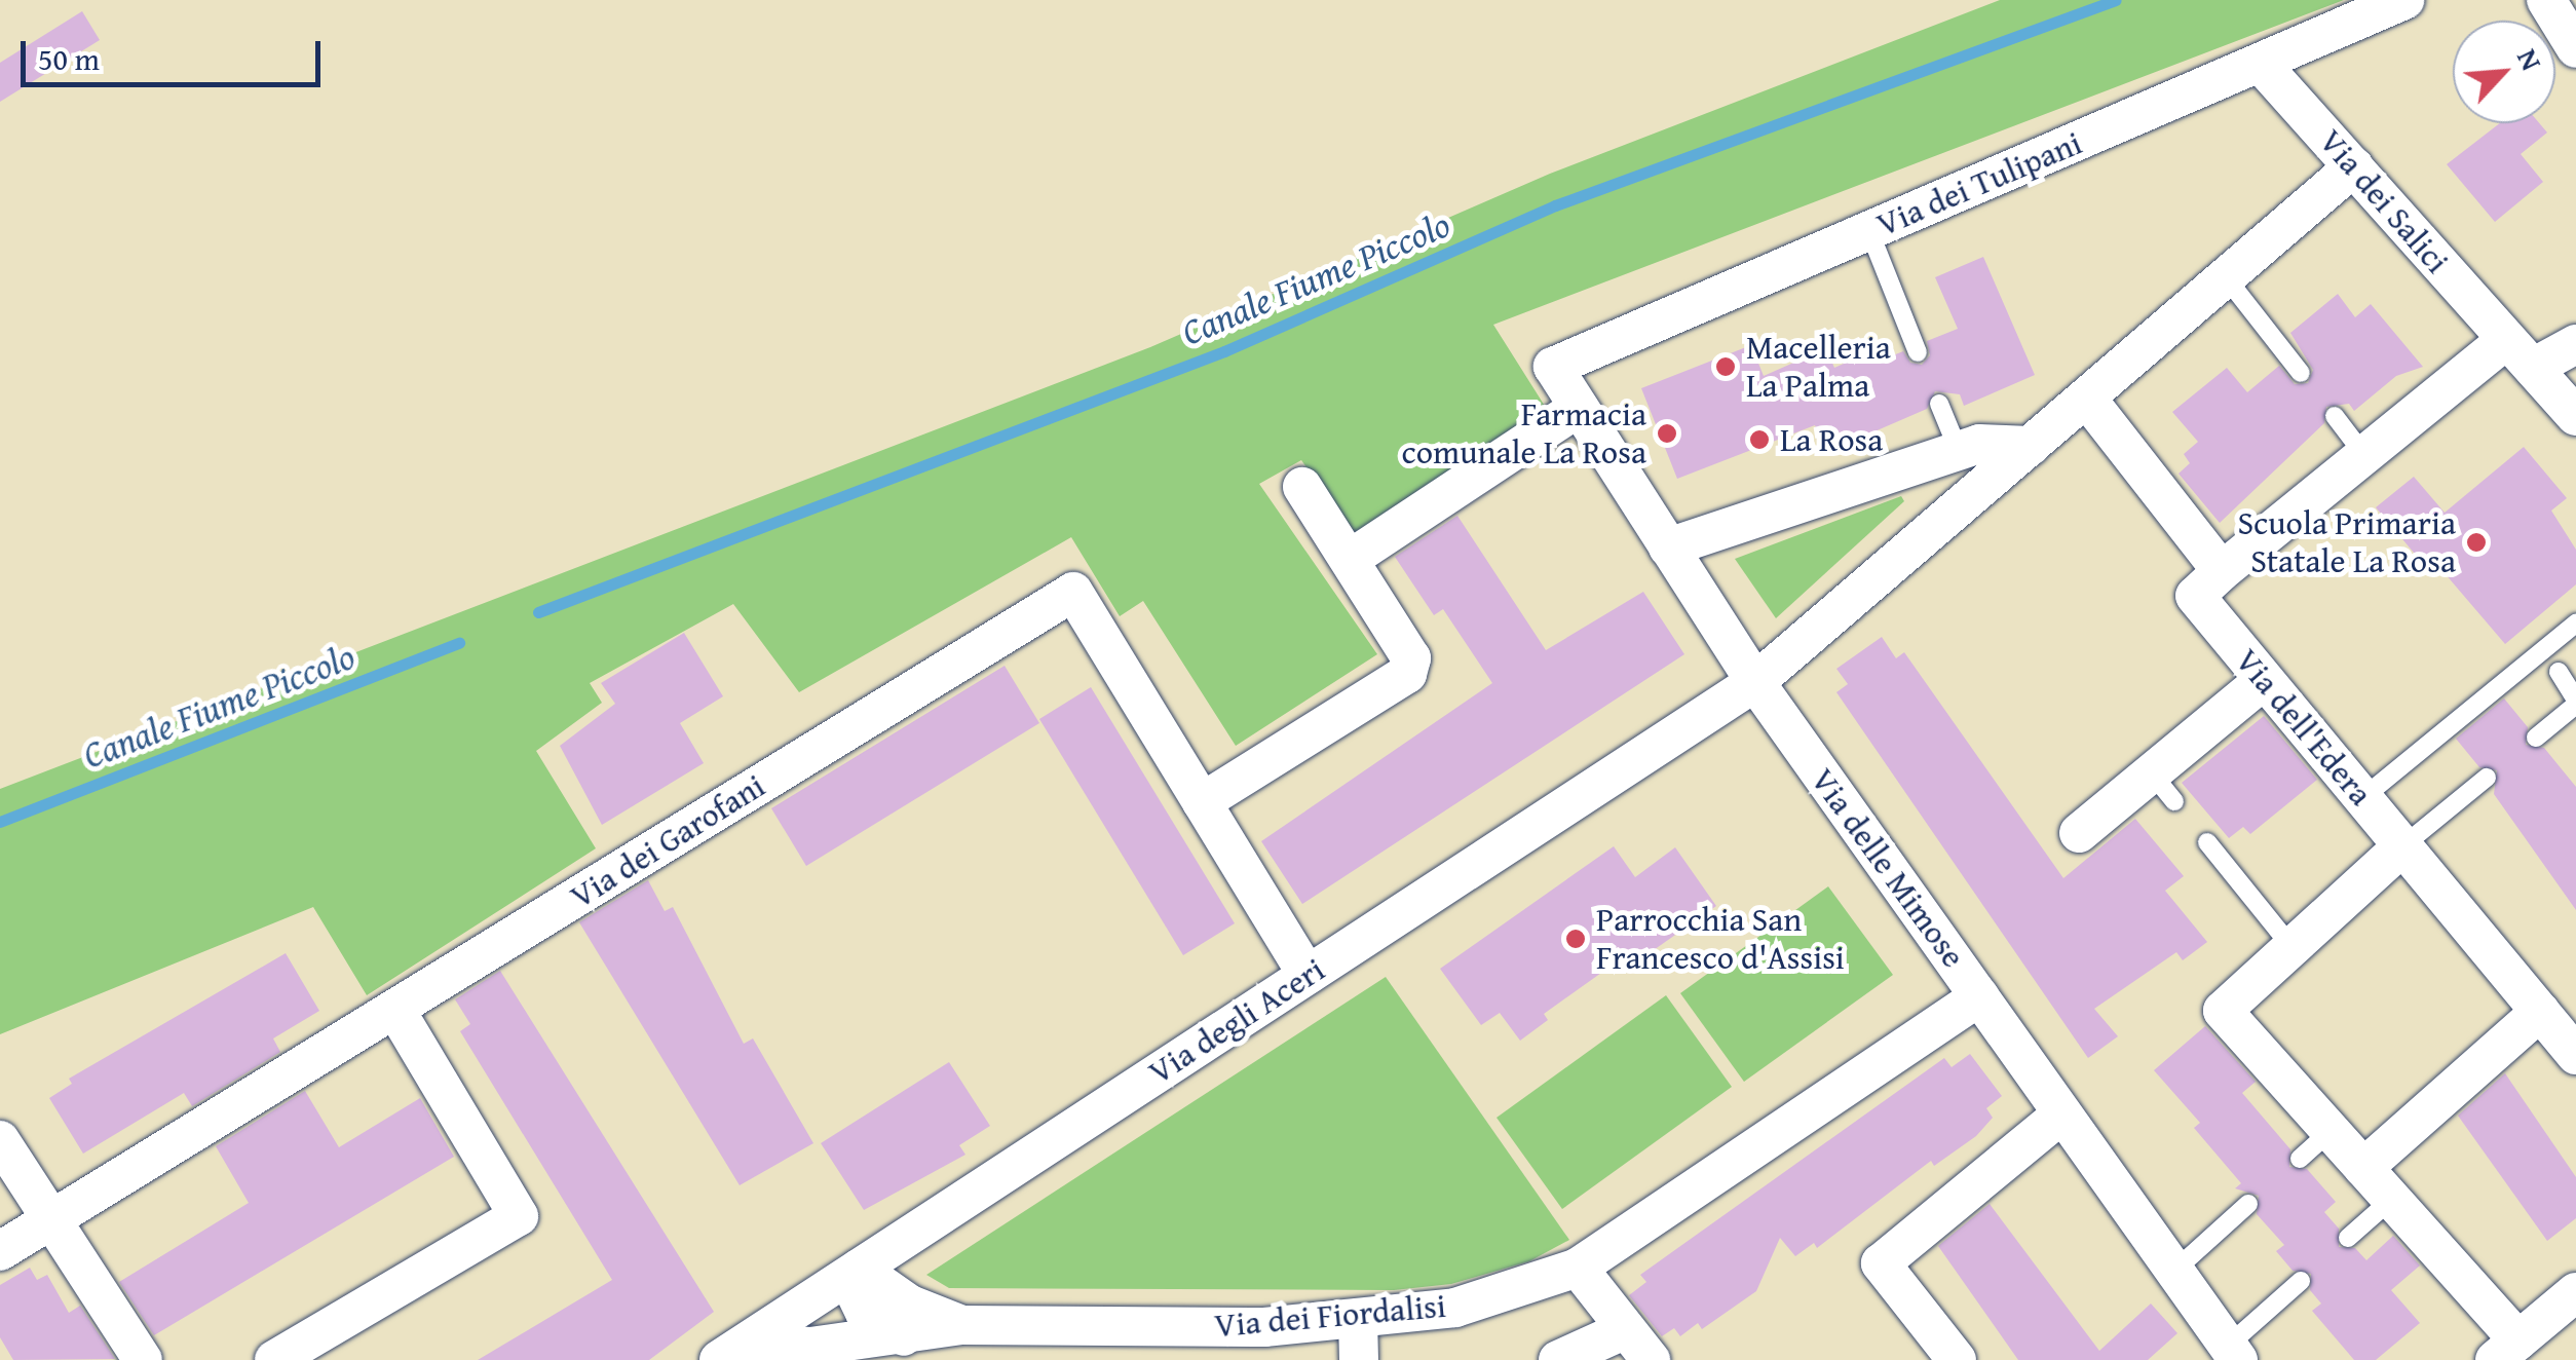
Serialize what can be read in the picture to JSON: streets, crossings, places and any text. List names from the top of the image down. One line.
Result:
{"streets":{"street":["Via dei Tulipani","Via dei Salici","Via dell'Edera","Via dei Garofani","Via delle Mimose","Via degli Aceri","Via dei Fiordalisi"]},"crossings":[["Via dei Tulipani","Via dei Salici"],["Via dei Tulipani","Via delle Mimose"],["Via dei Salici","Via degli Aceri"],["Via delle Mimose","Via degli Aceri"],["Via delle Mimose","Via dei Fiordalisi"],["Via degli Aceri","Via dei Fiordalisi"]],"water":["Canale Fiume Piccolo"],"places":["Macelleria La Palma","Farmacia comunale La Rosa","La Rosa","Scuola Primaria Statale La Rosa","Parrocchia San Francesco d'Assisi"],"scale_bar":"50 m","north":"top right"}
